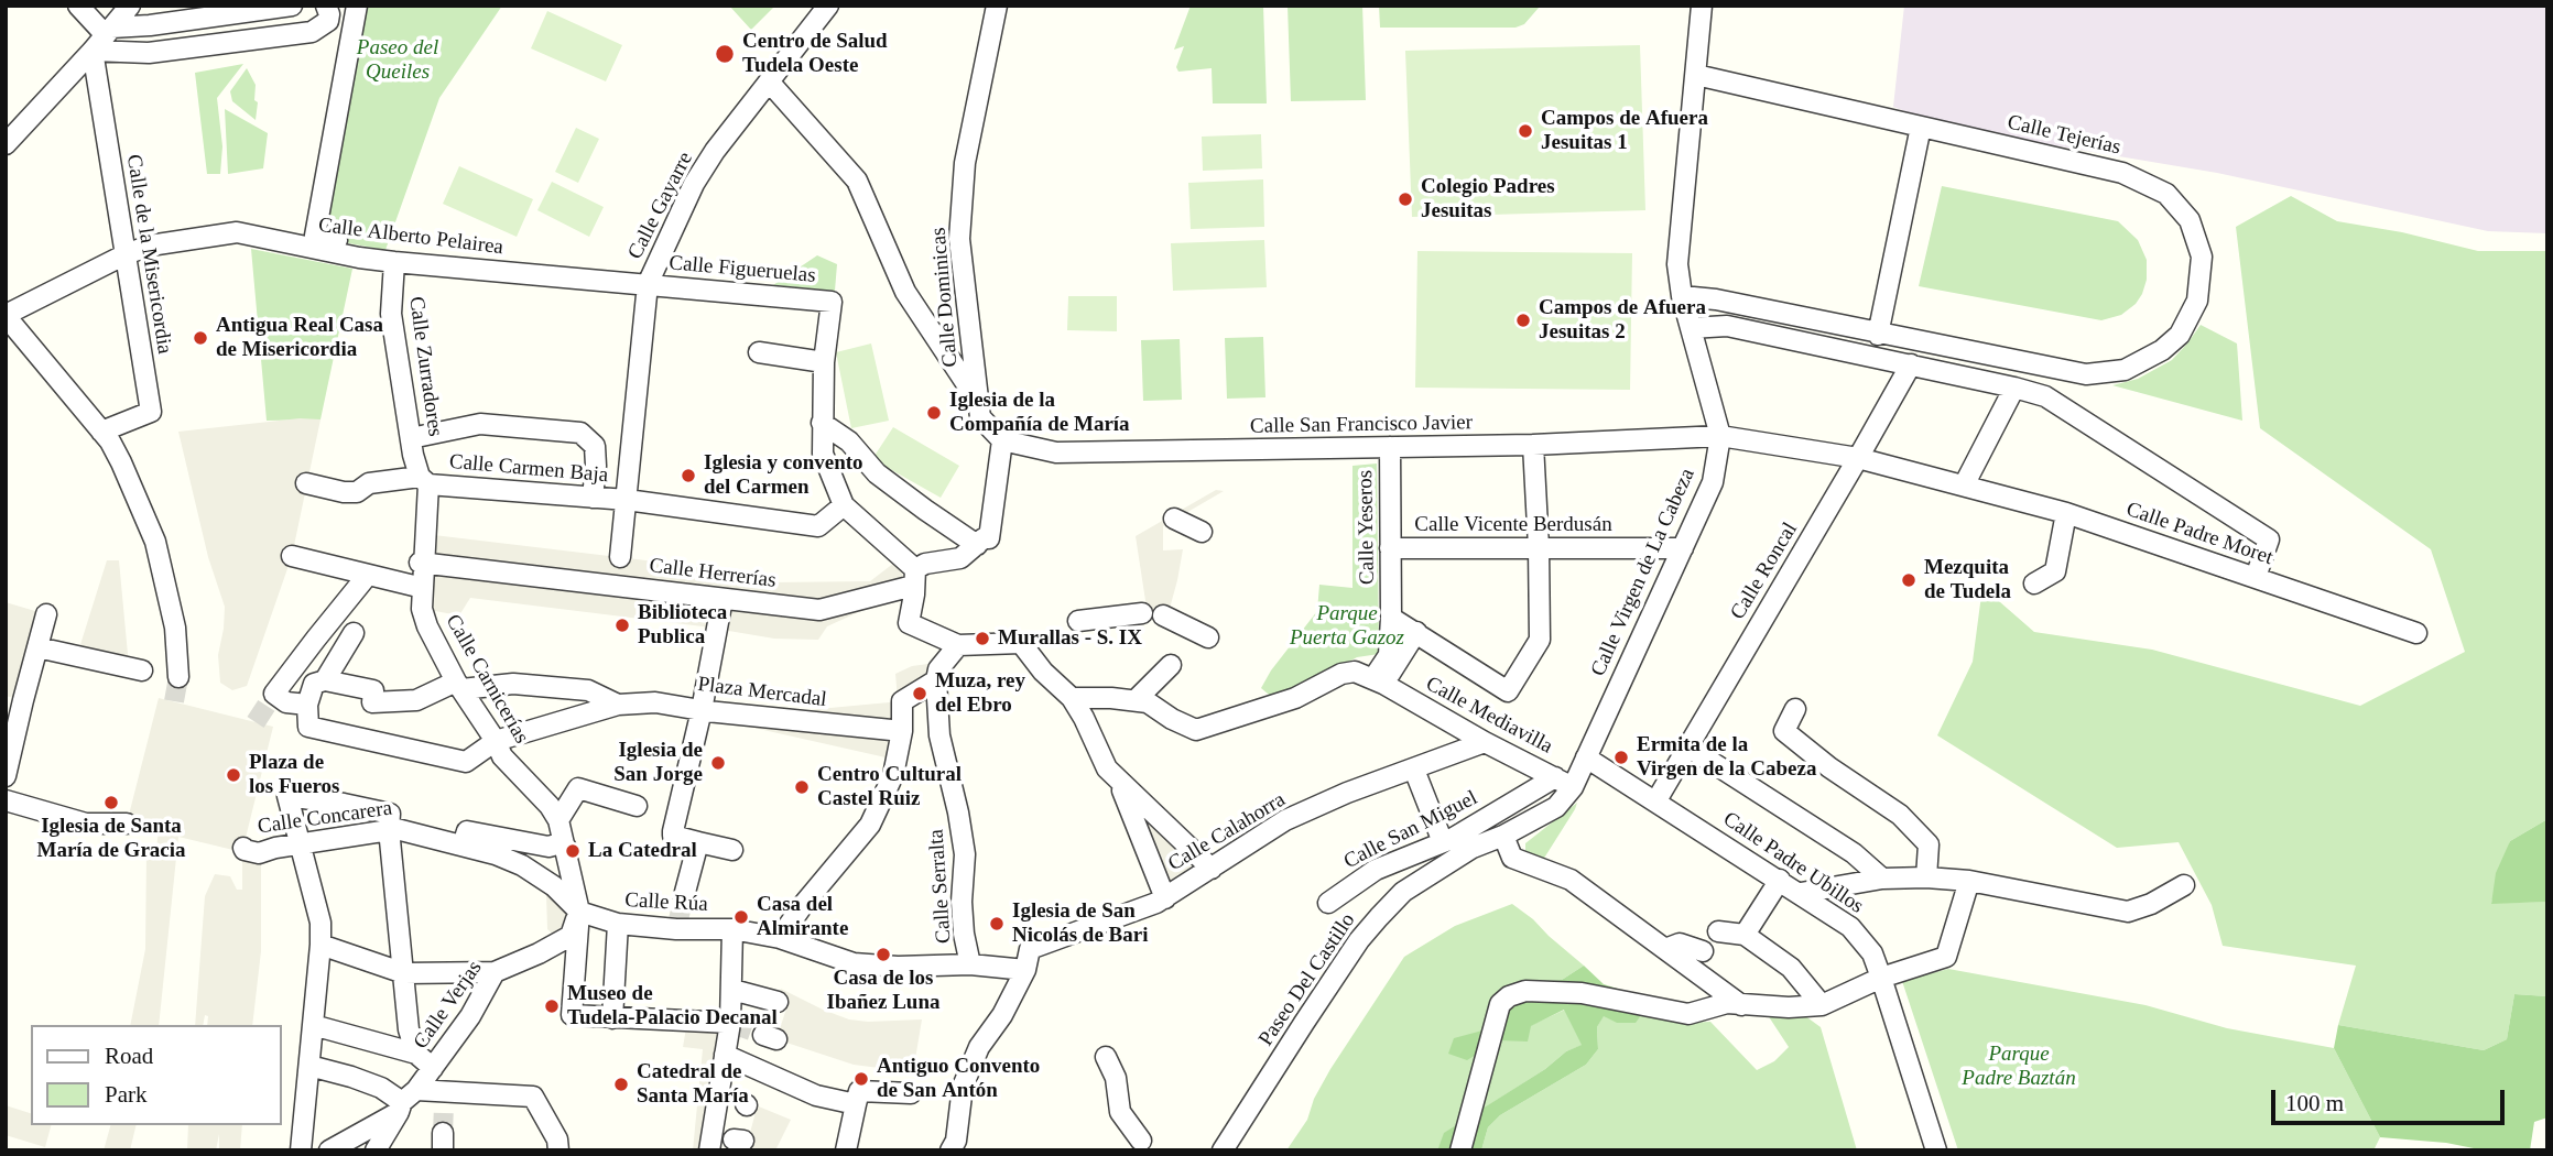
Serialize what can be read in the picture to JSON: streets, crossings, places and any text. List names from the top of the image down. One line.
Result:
{"streets":{"street":["Calle Tejerías","Calle Gayarre","Calle Alberto Pelairea","Calle de la Misericordia","Calle Figueruelas","Calle Dominicas","Calle Zurradores","Calle San Francisco Javier","Calle Carmen Baja","Calle Vicente Berdusán","Calle Yeseros","Calle Padre Moret","Calle Roncal","Calle Virgen de La Cabeza","Calle Herrerías","Calle Carnicerías","Plaza Mercadal","Calle Mediavilla","Calle Concarera","Calle San Miguel","Calle Calahorra","Calle Padre Ubillos","Calle Serralta","Calle Rúa","Paseo Del Castillo","Calle Verjas"]},"crossings":[["Calle Tejerías","Calle Virgen de La Cabeza"],["Calle Gayarre","Calle Alberto Pelairea"],["Calle Gayarre","Calle Figueruelas"],["Calle Gayarre","Calle Carmen Baja"],["Calle Alberto Pelairea","Calle de la Misericordia"],["Calle Alberto Pelairea","Calle Figueruelas"],["Calle Alberto Pelairea","Calle Zurradores"],["Calle Dominicas","Calle San Francisco Javier"],["Calle Zurradores","Calle Carmen Baja"],["Calle Zurradores","Calle Herrerías"],["Calle Zurradores","Calle Carnicerías"],["Calle San Francisco Javier","Calle Yeseros"],["Calle San Francisco Javier","Calle Padre Moret"],["Calle San Francisco Javier","Calle Virgen de La Cabeza"],["Calle Vicente Berdusán","Calle Yeseros"],["Calle Vicente Berdusán","Calle Virgen de La Cabeza"],["Calle Yeseros","Calle Mediavilla"],["Calle Padre Moret","Calle Roncal"],["Calle Padre Moret","Calle Virgen de La Cabeza"],["Calle Roncal","Calle Padre Ubillos"],["Calle Virgen de La Cabeza","Calle Mediavilla"],["Calle Virgen de La Cabeza","Calle Padre Ubillos"],["Calle Virgen de La Cabeza","Paseo Del Castillo"],["Calle Carnicerías","Calle Concarera"],["Calle Carnicerías","Calle Rúa"],["Calle Carnicerías","Calle Verjas"],["Calle Mediavilla","Calle San Miguel"],["Calle Mediavilla","Calle Calahorra"],["Calle Mediavilla","Paseo Del Castillo"],["Calle Concarera","Calle Rúa"],["Calle Concarera","Calle Verjas"],["Calle Calahorra","Calle Rúa"],["Calle Serralta","Calle Rúa"],["Calle Rúa","Calle Verjas"]],"parks":["Paseo del Queiles","Parque Puerta Gazoz","Parque Padre Baztán"],"places":["Centro de Salud Tudela Oeste","Campos de Afuera Jesuitas 1","Colegio Padres Jesuitas","Campos de Afuera Jesuitas 2","Antigua Real Casa de Misericordia","Iglesia de la Compañía de María","Iglesia y convento del Carmen","Mezquita de Tudela","Biblioteca Publica","Murallas - S. IX","Muza, rey del Ebro","Ermita de la Virgen de la Cabeza","Iglesia de San Jorge","Plaza de los Fueros","Centro Cultural Castel Ruiz","Iglesia de Santa María de Gracia","La Catedral","Casa del Almirante","Iglesia de San Nicolás de Bari","Casa de los Ibañez Luna","Museo de Tudela-Palacio Decanal","Antiguo Convento de San Antón","Catedral de Santa María"],"legend":["Road","Park"],"scale_bar":"100 m"}
